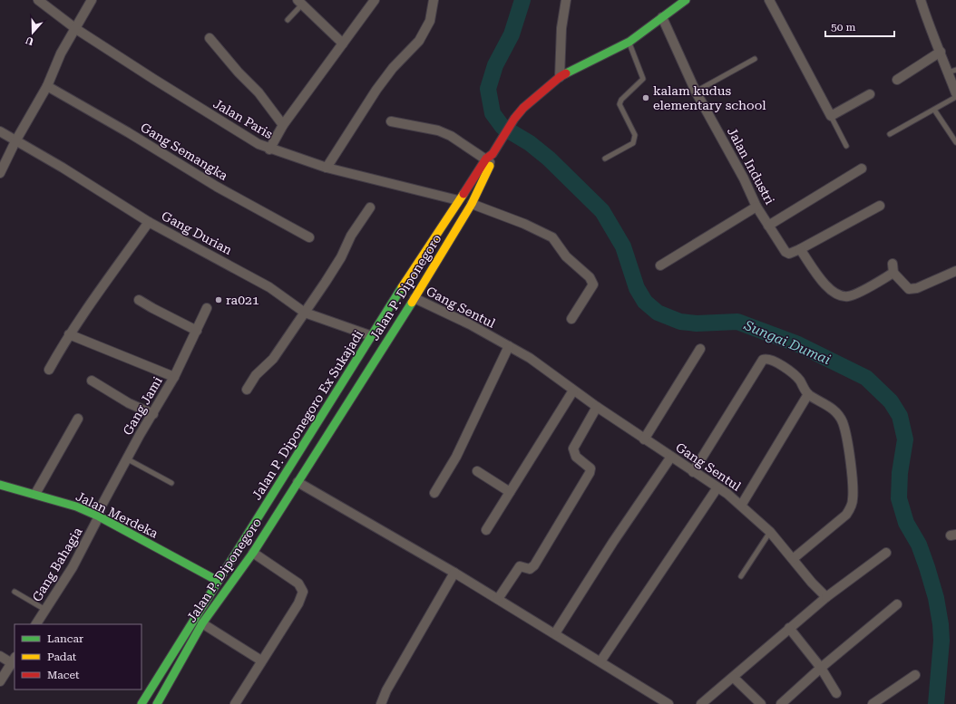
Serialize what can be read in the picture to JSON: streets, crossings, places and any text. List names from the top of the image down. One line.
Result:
{"streets":{"main road":["Jalan P. Diponegoro","Jalan P. Diponegoro Ex Sukajadi","Jalan Merdeka"],"street":["Jalan Paris","Gang Semangka","Jalan Industri","Gang Durian","Gang Sentul","Gang Jami","Gang Bahagia"]},"crossings":[["Jalan Paris","Jalan P. Diponegoro Ex Sukajadi"],["Gang Durian","Jalan P. Diponegoro Ex Sukajadi"],["Jalan P. Diponegoro","Gang Sentul"],["Jalan P. Diponegoro","Jalan P. Diponegoro Ex Sukajadi"],["Gang Jami","Jalan Merdeka"],["Gang Jami","Gang Bahagia"],["Jalan P. Diponegoro Ex Sukajadi","Jalan Merdeka"],["Jalan Merdeka","Gang Bahagia"]],"water":["Sungai Dumai"],"places":["kalam kudus elementary school","ra021"],"legend":["Lancar","Padat","Macet"],"scale_bar":"50 m","north":"bottom"}
